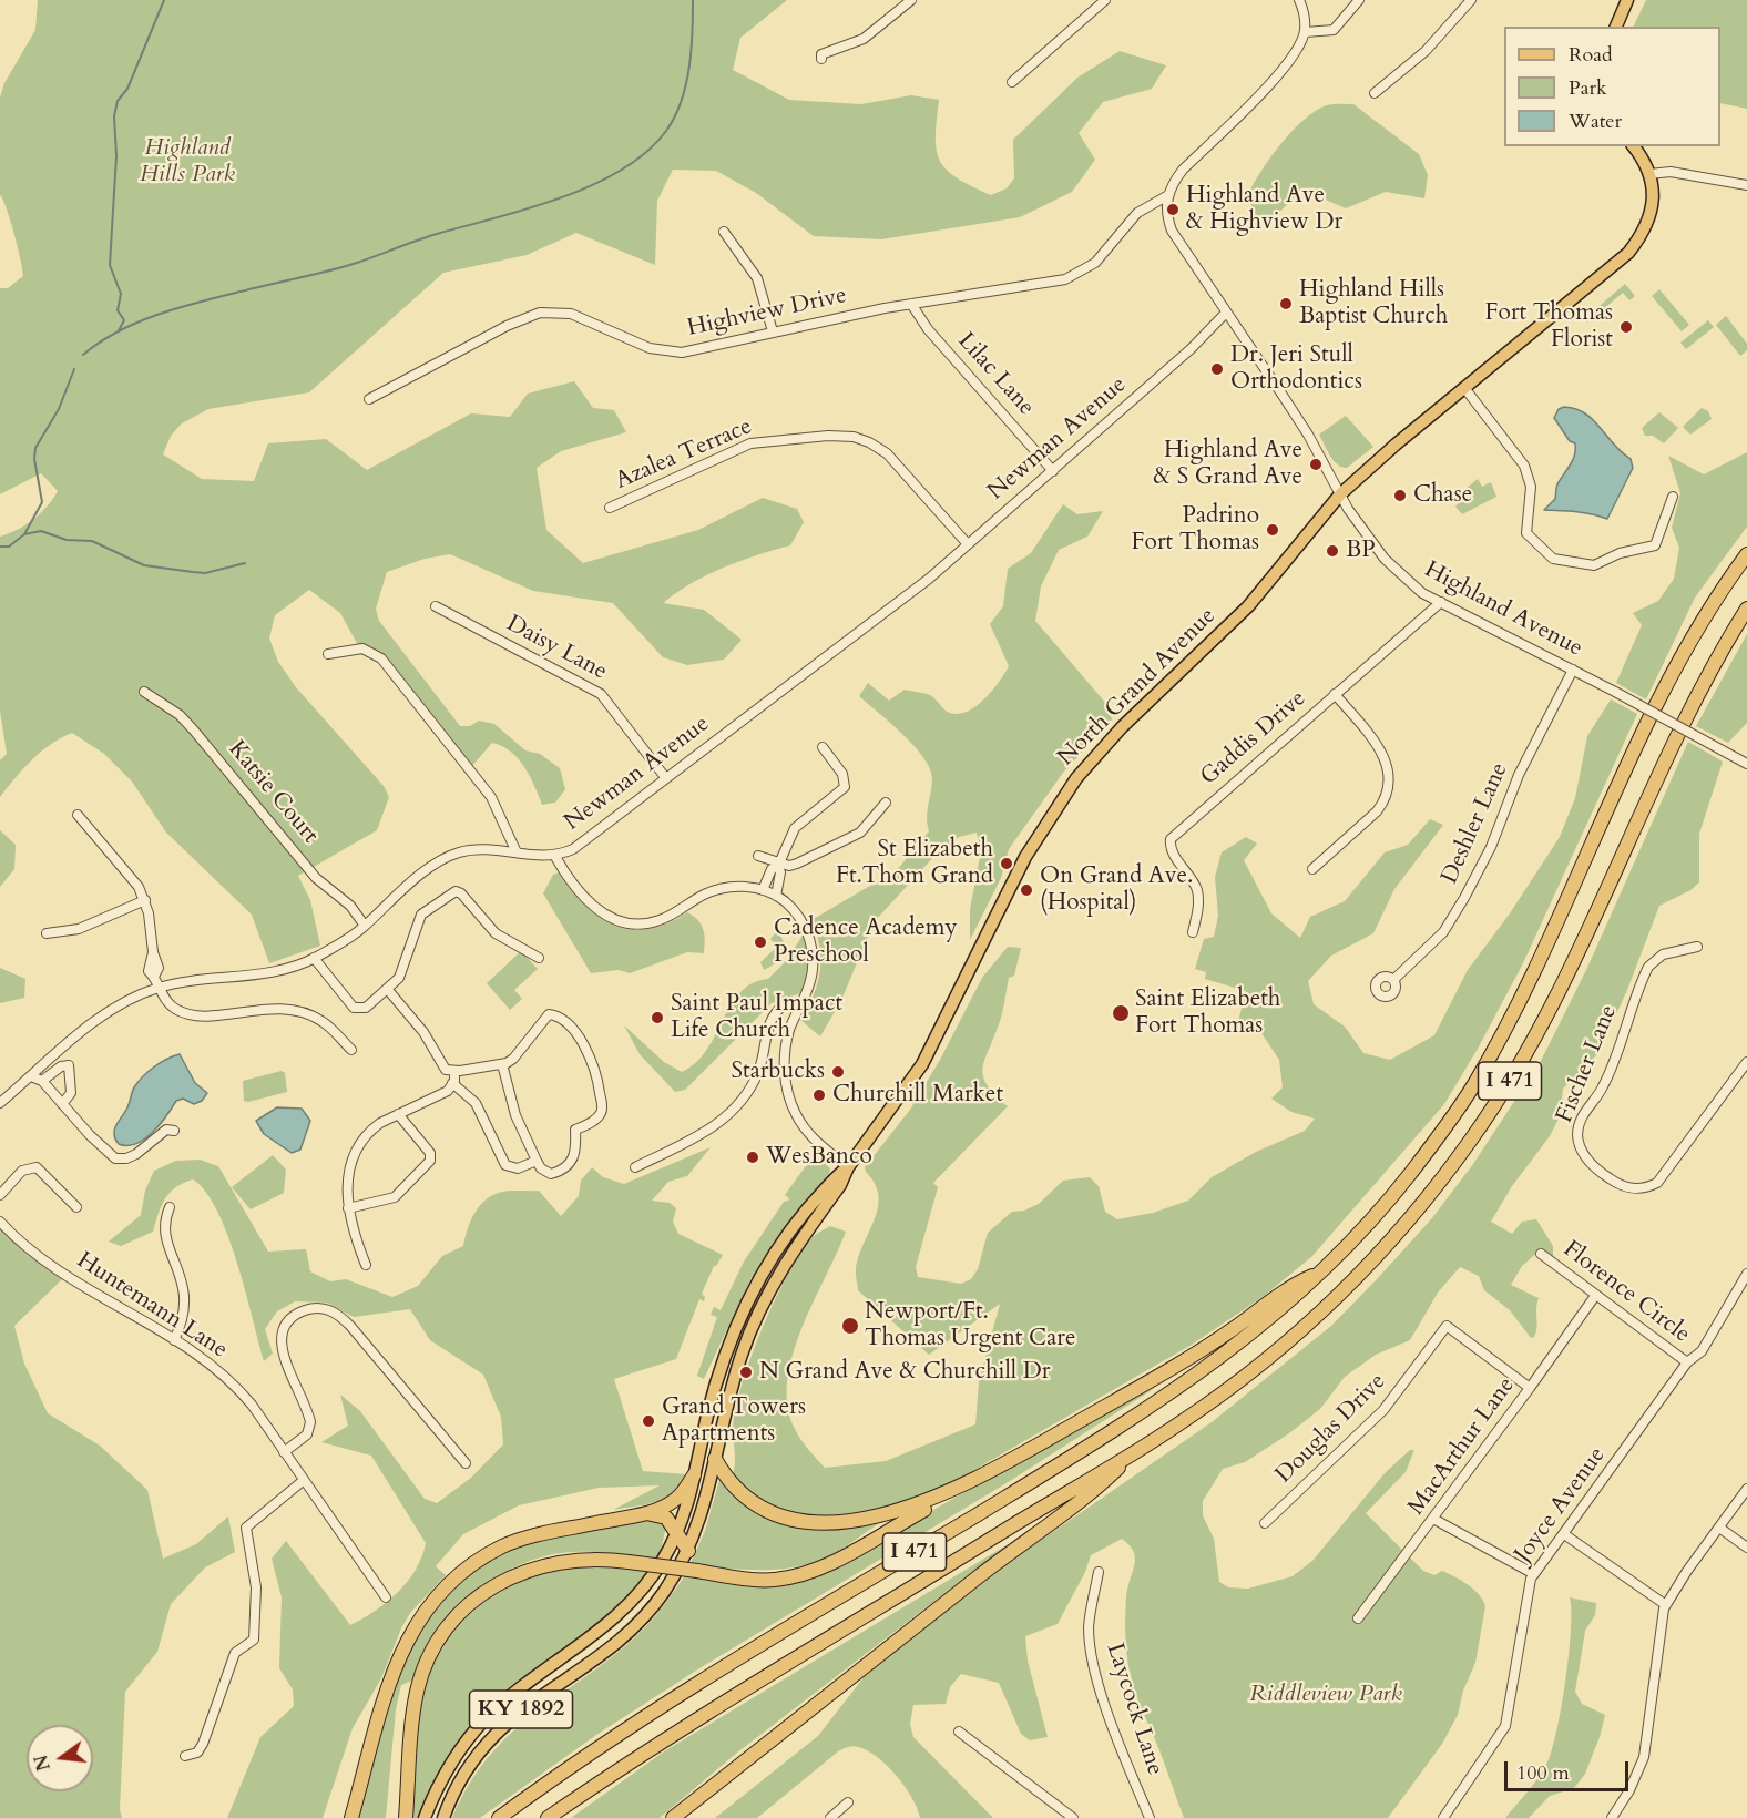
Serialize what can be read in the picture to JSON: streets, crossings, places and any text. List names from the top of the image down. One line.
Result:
{"streets":{"highway":["I 471"],"main road":["North Grand Avenue","KY 1892"],"street":["Highview Drive","Lilac Lane","Newman Avenue","Azalea Terrace","Highland Avenue","Daisy Lane","Gaddis Drive","Katsie Court","Deshler Lane","Fischer Lane","Florence Circle","Huntemann Lane","Douglas Drive","MacArthur Lane","Joyce Avenue","Laycock Lane"]},"crossings":[["Highview Drive","Lilac Lane"],["Highview Drive","Highland Avenue"],["Lilac Lane","Newman Avenue"],["Newman Avenue","Azalea Terrace"],["Newman Avenue","Highland Avenue"],["Newman Avenue","Daisy Lane"],["Newman Avenue","Katsie Court"],["Highland Avenue","North Grand Avenue"],["Highland Avenue","Gaddis Drive"],["Highland Avenue","Deshler Lane"],["Highland Avenue","KY 1892"],["North Grand Avenue","KY 1892"],["Florence Circle","MacArthur Lane"],["Florence Circle","Joyce Avenue"],["Douglas Drive","MacArthur Lane"]],"parks":["Highland Hills Park","Riddleview Park"],"places":["Highland Ave & Highview Dr","Highland Hills Baptist Church","Fort Thomas Florist","Dr. Jeri Stull Orthodontics","Highland Ave & S Grand Ave","Chase","Padrino Fort Thomas","BP","St Elizabeth Ft.Thom Grand","On Grand Ave. (Hospital)","Cadence Academy Preschool","Saint Elizabeth Fort Thomas","Saint Paul Impact Life Church","Starbucks","Churchill Market","WesBanco","Newport/Ft. Thomas Urgent Care","N Grand Ave & Churchill Dr","Grand Towers Apartments"],"legend":["Road","Park","Water"],"scale_bar":"100 m","north":"left"}
